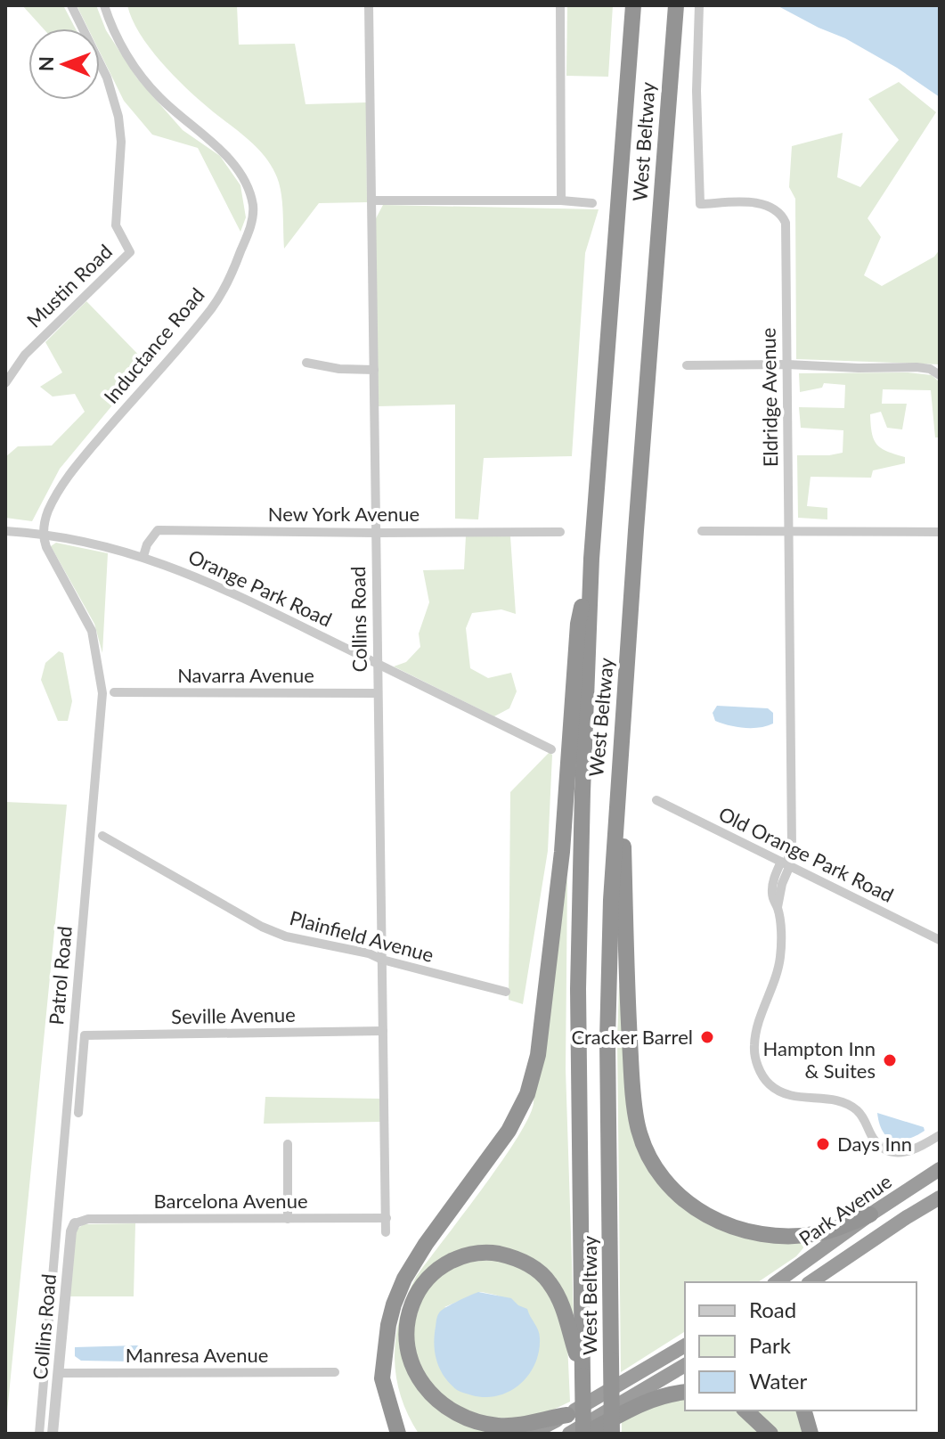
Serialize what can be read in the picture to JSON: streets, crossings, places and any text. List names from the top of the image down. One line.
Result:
{"streets":{"highway":["West Beltway","Park Avenue"],"street":["Mustin Road","Inductance Road","Eldridge Avenue","New York Avenue","Orange Park Road","Collins Road","Navarra Avenue","Old Orange Park Road","Plainfield Avenue","Patrol Road","Seville Avenue","Barcelona Avenue","Manresa Avenue"]},"crossings":[["Inductance Road","Orange Park Road"],["Inductance Road","Patrol Road"],["Eldridge Avenue","Old Orange Park Road"],["New York Avenue","Orange Park Road"],["New York Avenue","Collins Road"],["Orange Park Road","Collins Road"],["Orange Park Road","Patrol Road"],["Collins Road","Navarra Avenue"],["Collins Road","Plainfield Avenue"],["Collins Road","Seville Avenue"],["Collins Road","Barcelona Avenue"],["Collins Road","Manresa Avenue"]],"places":["Cracker Barrel","Hampton Inn & Suites","Days Inn"],"legend":["Road","Park","Water"],"north":"left"}
